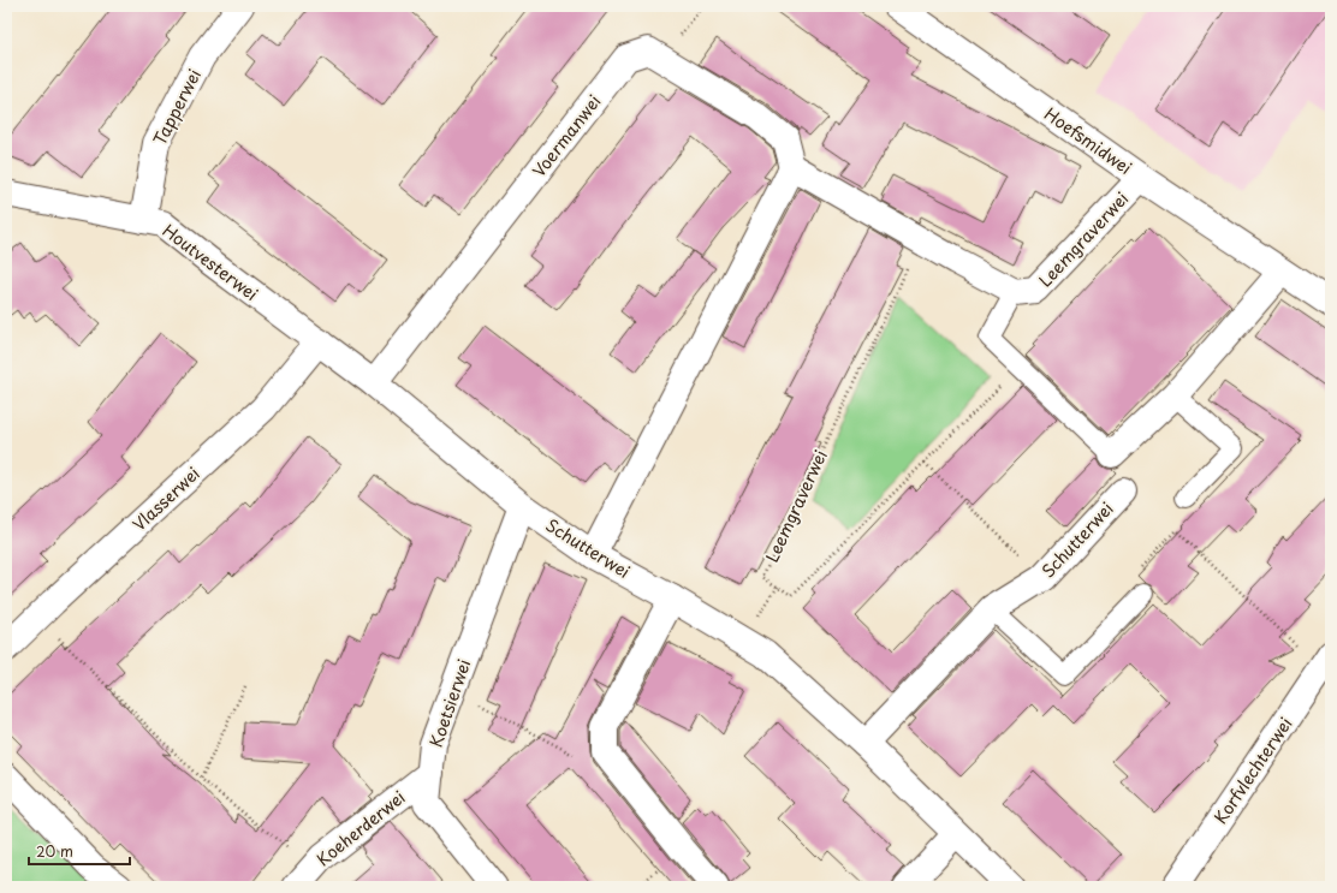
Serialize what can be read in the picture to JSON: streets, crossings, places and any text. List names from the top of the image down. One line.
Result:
{"streets":{"street":["Tapperwei","Voermanwei","Hoefsmidwei","Leemgraverwei","Houtvesterwei","Vlasserwei","Schutterwei","Koetsierwei","Korfvlechterwei","Koeherderwei"]},"crossings":[["Tapperwei","Houtvesterwei"],["Voermanwei","Leemgraverwei"],["Voermanwei","Schutterwei"],["Hoefsmidwei","Leemgraverwei"],["Houtvesterwei","Vlasserwei"],["Houtvesterwei","Schutterwei"],["Vlasserwei","Schutterwei"],["Schutterwei","Koetsierwei"],["Koetsierwei","Koeherderwei"]],"scale_bar":"20 m"}
